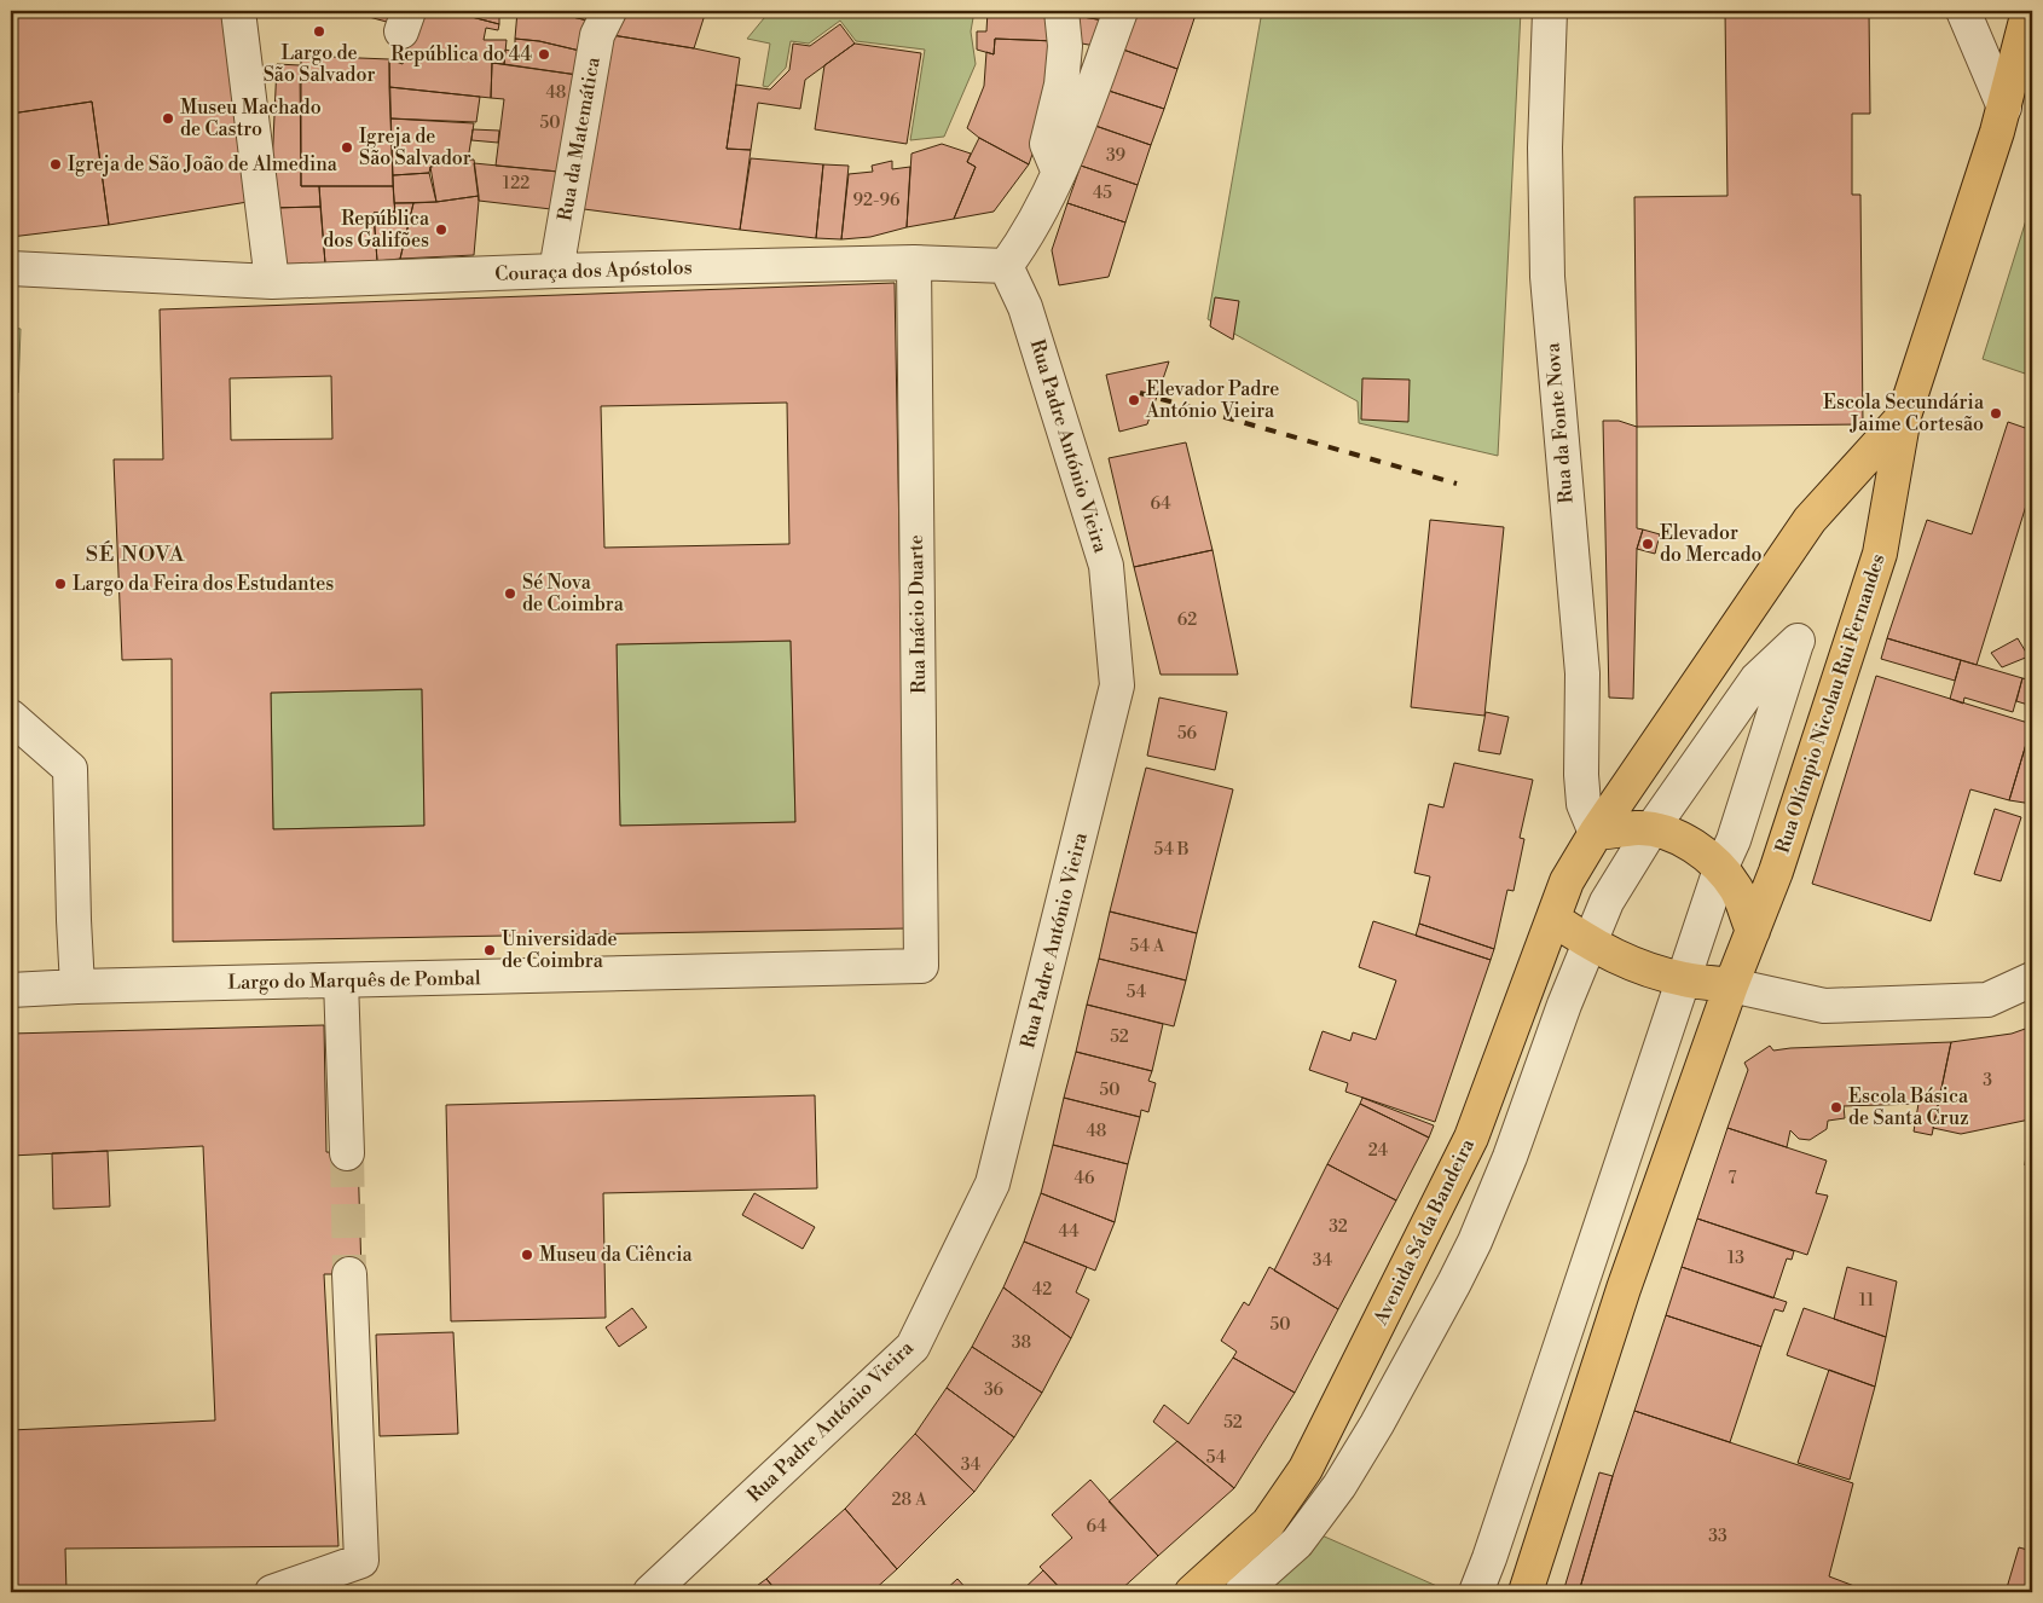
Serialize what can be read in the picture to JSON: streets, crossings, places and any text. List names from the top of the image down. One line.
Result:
{"streets":{"main road":["Rua Olímpio Nicolau Rui Fernandes","Avenida Sá da Bandeira"],"street":["Rua da Matemática","Couraça dos Apóstolos","Rua da Fonte Nova","Rua Padre António Vieira","Rua Inácio Duarte","Largo do Marquês de Pombal"]},"crossings":[["Rua da Matemática","Couraça dos Apóstolos"],["Couraça dos Apóstolos","Rua Inácio Duarte"],["Rua da Fonte Nova","Rua Olímpio Nicolau Rui Fernandes"],["Rua da Fonte Nova","Avenida Sá da Bandeira"],["Rua Inácio Duarte","Largo do Marquês de Pombal"],["Rua Olímpio Nicolau Rui Fernandes","Avenida Sá da Bandeira"]],"districts":["SÉ NOVA"],"places":["Largo de São Salvador","República do 44","Museu Machado de Castro","Igreja de São Salvador","Igreja de São João de Almedina","República dos Galifões","Elevador Padre António Vieira","Escola Secundária Jaime Cortesão","Elevador do Mercado","Largo da Feira dos Estudantes","Sé Nova de Coimbra","Universidade de Coimbra","Escola Básica de Santa Cruz","Museu da Ciência"],"house_numbers":["48","50","39","122","45","92-96","64","62","56","54 B","54 A","54","52","3","50","48","24","46","7","32","44","13","34","42","11","50","38","36","52","54","34","28 A","64","33"]}
